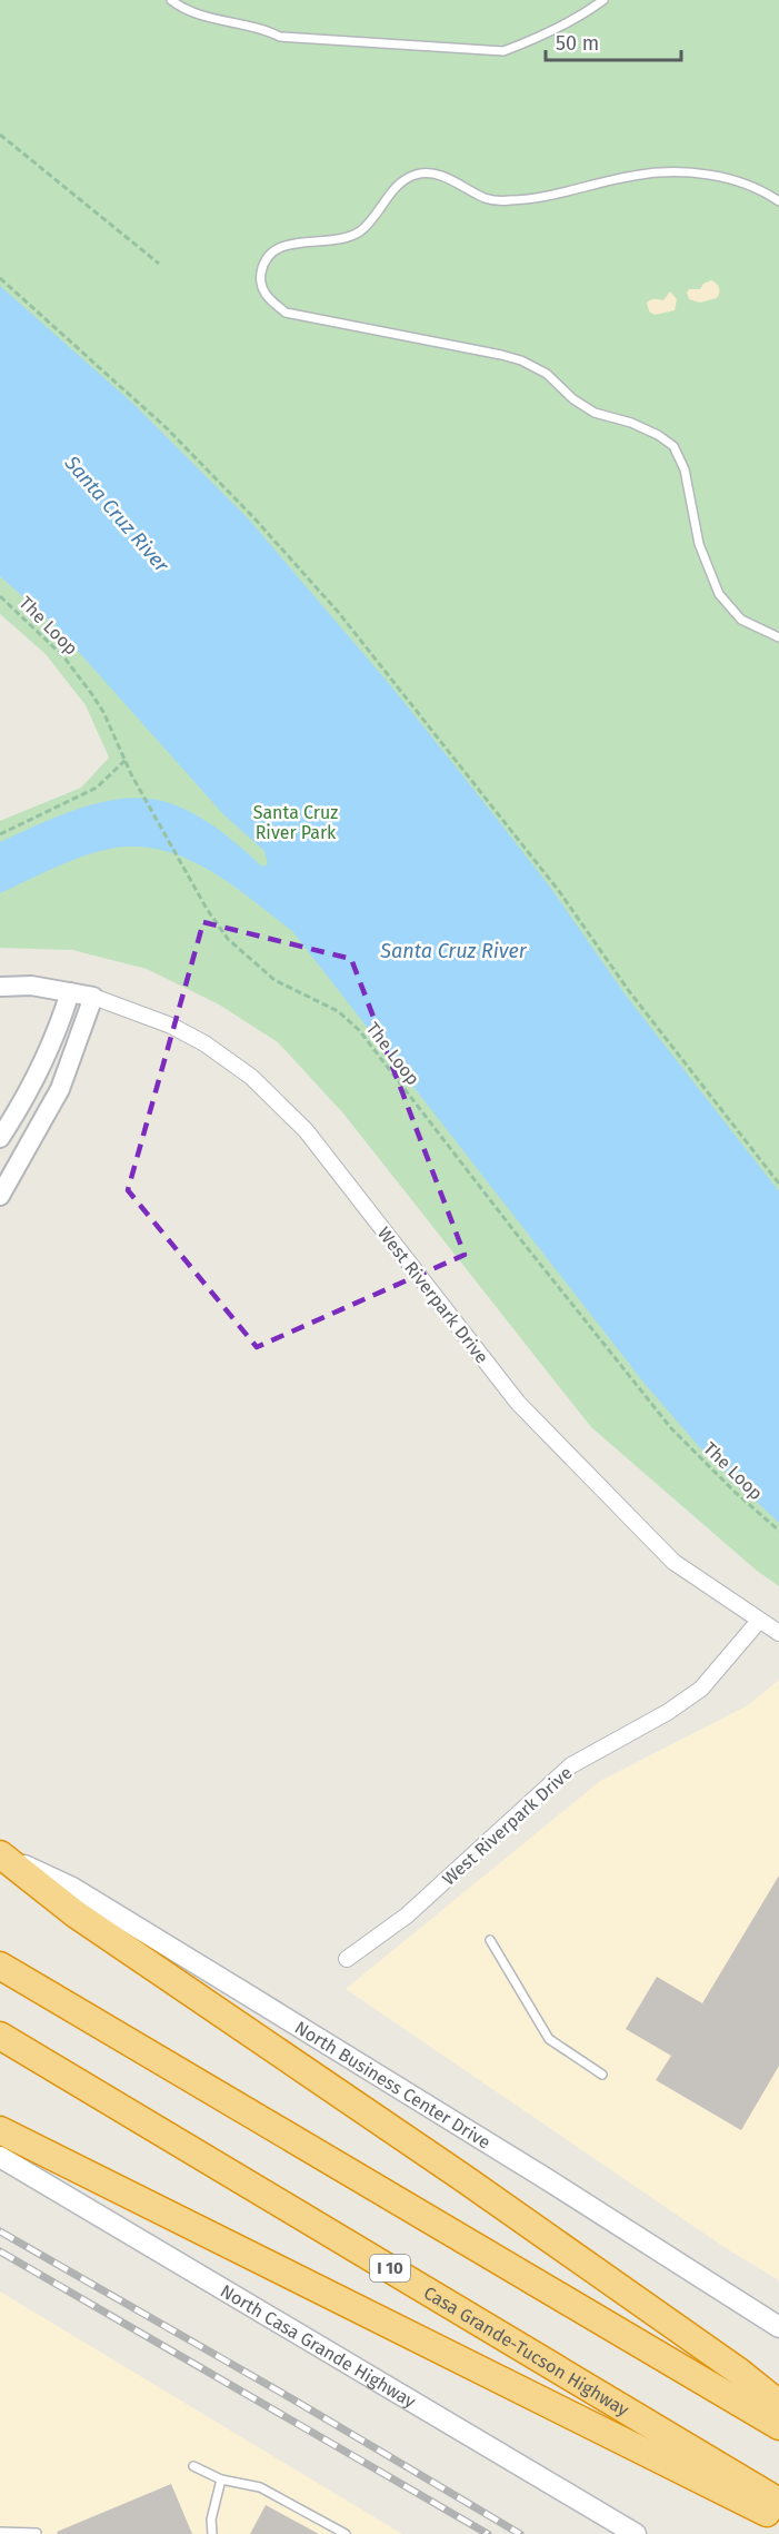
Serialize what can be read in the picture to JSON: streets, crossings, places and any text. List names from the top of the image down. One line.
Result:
{"streets":{"highway":["I 10","Casa Grande-Tucson Highway"],"main road":["North Business Center Drive","North Casa Grande Highway"],"street":["West Riverpark Drive"],"path":["The Loop"]},"water":["Santa Cruz River"],"parks":["Santa Cruz River Park"],"scale_bar":"50 m"}
